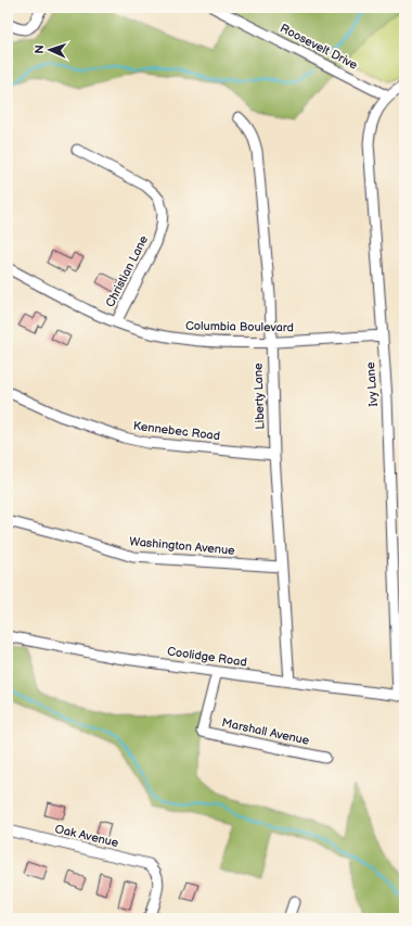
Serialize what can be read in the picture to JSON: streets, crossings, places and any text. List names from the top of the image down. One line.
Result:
{"streets":{"street":["Roosevelt Drive","Christian Lane","Columbia Boulevard","Ivy Lane","Liberty Lane","Kennebec Road","Washington Avenue","Coolidge Road","Marshall Avenue","Oak Avenue"]},"crossings":[["Roosevelt Drive","Ivy Lane"],["Christian Lane","Columbia Boulevard"],["Columbia Boulevard","Ivy Lane"],["Columbia Boulevard","Liberty Lane"],["Ivy Lane","Coolidge Road"],["Liberty Lane","Kennebec Road"],["Liberty Lane","Washington Avenue"],["Liberty Lane","Coolidge Road"],["Coolidge Road","Marshall Avenue"]],"north":"left"}
